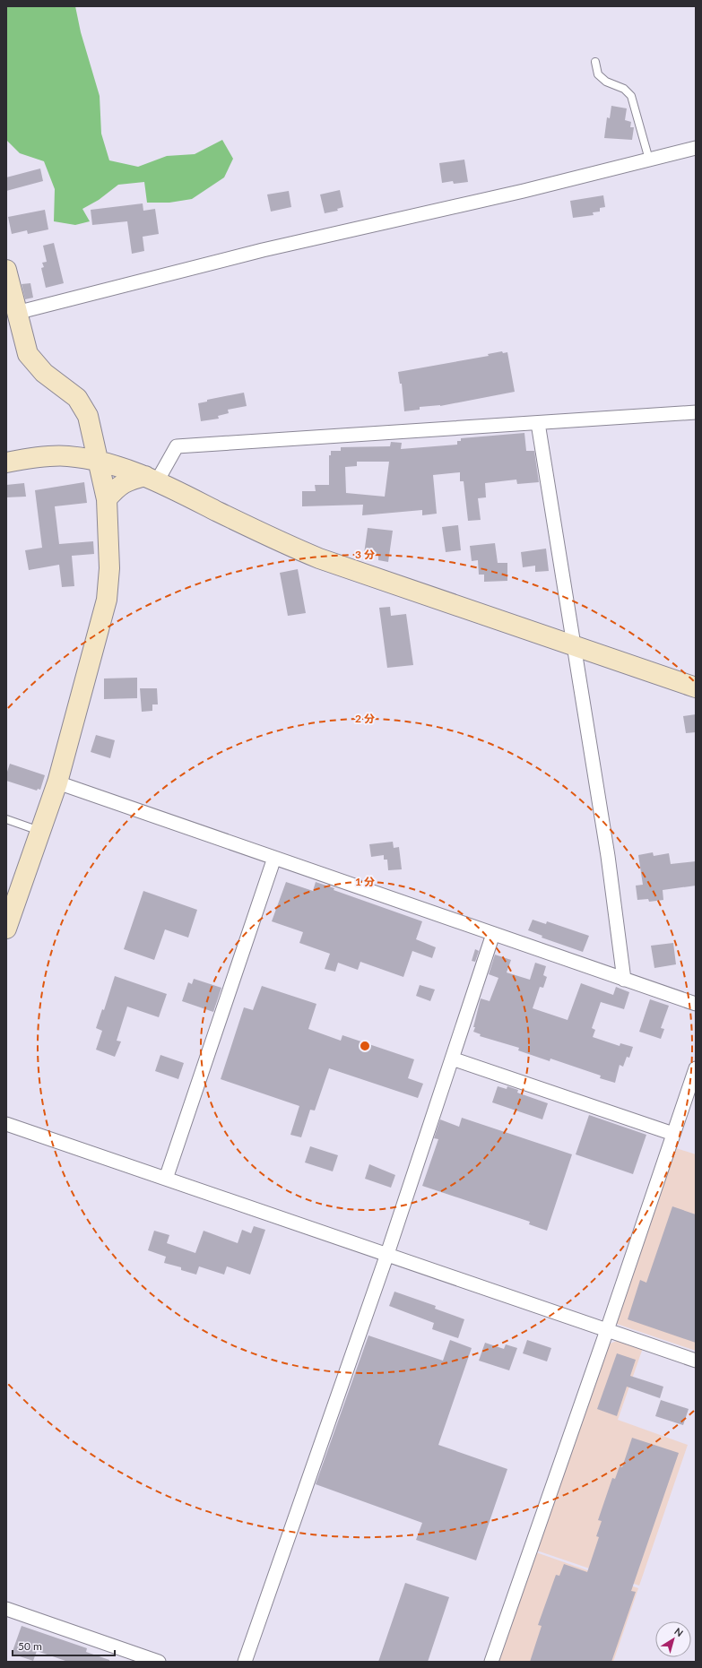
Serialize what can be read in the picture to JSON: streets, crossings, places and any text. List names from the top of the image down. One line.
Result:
{"scale_bar":"50 m","north":"top right","rings":["3 分","2 分","1 分"]}
